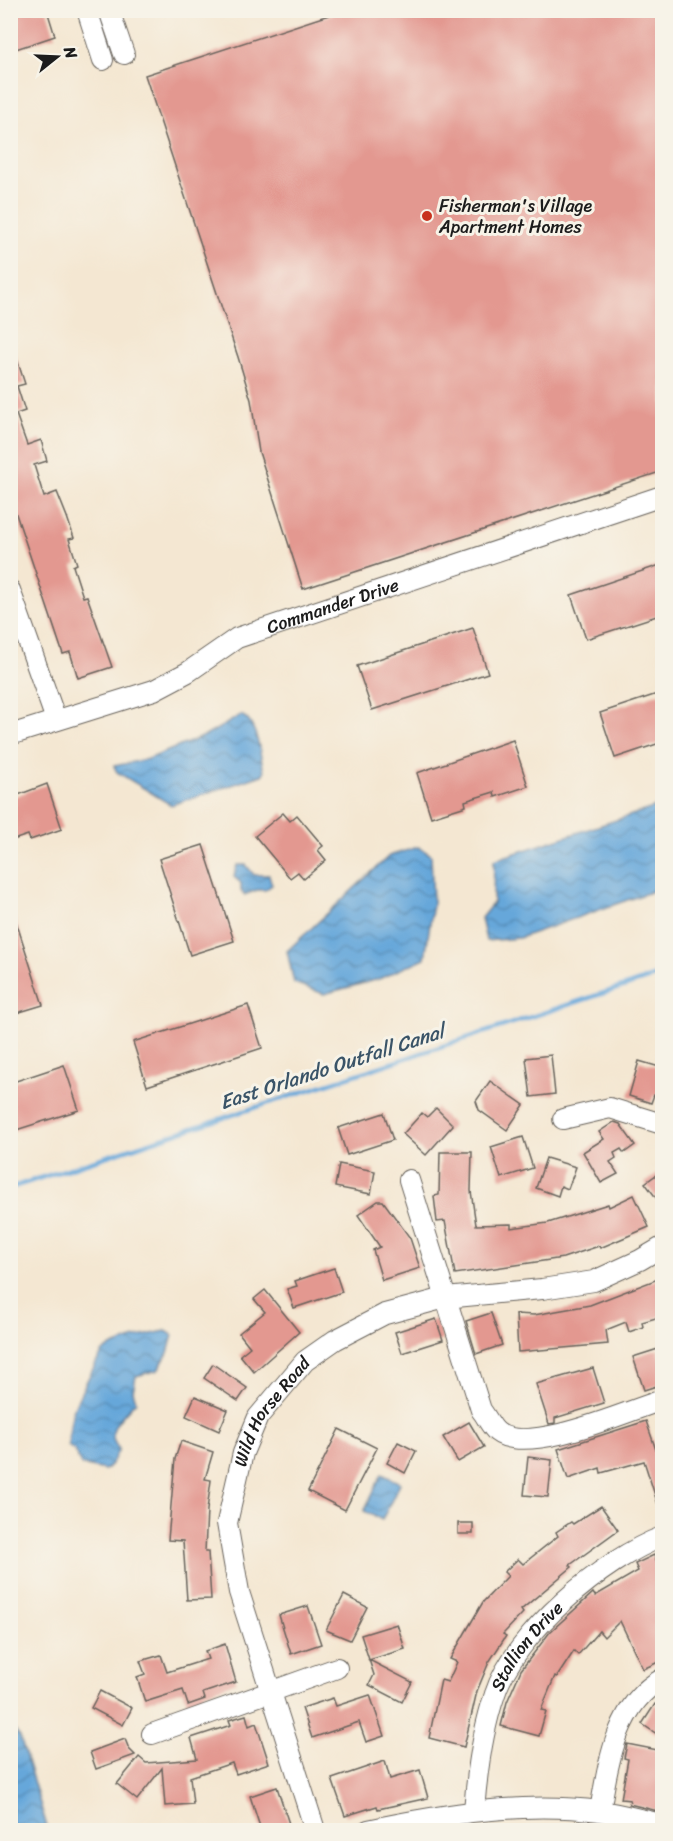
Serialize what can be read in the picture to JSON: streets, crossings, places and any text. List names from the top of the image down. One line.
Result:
{"streets":{"street":["Commander Drive","Wild Horse Road","Stallion Drive"]},"water":["East Orlando Outfall Canal"],"places":["Fisherman's Village Apartment Homes"],"north":"right"}
